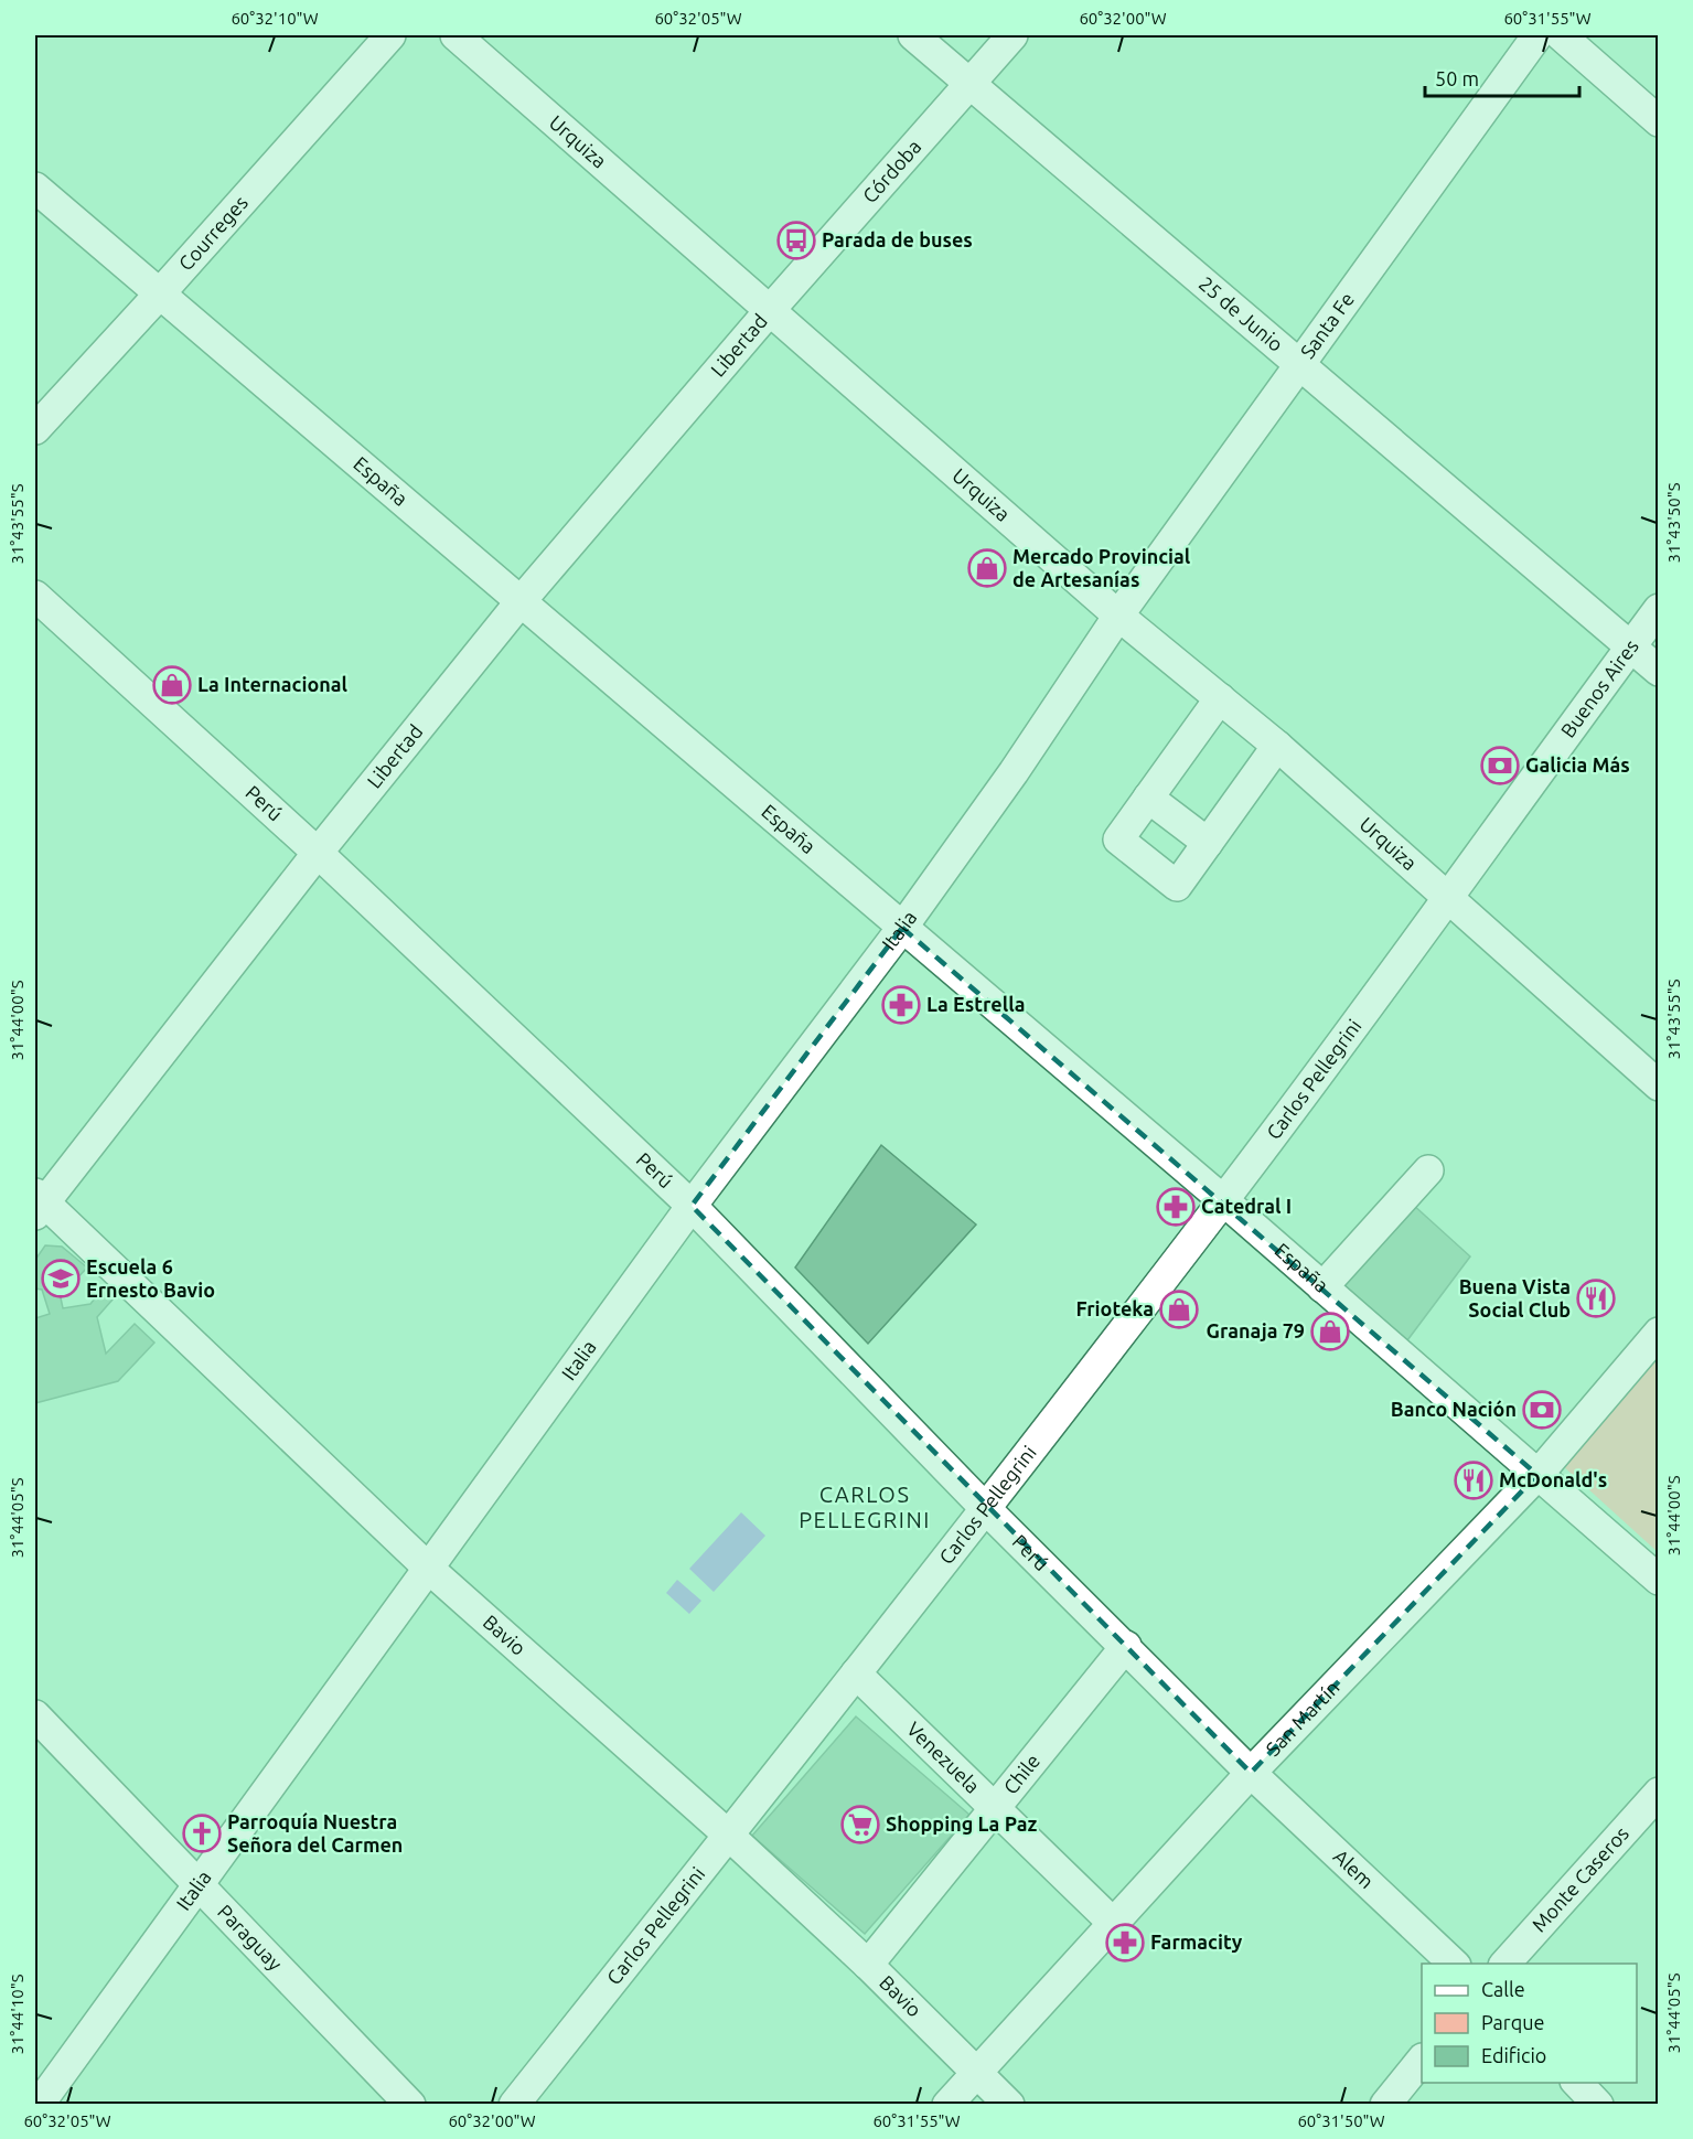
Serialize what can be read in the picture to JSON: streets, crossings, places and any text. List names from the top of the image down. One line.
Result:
{"streets":{"street":["Urquiza","Córdoba","Courreges","25 de Junio","Santa Fe","Libertad","España","Buenos Aires","Perú","Italia","Carlos Pellegrini","Bavio","San Martín","Venezuela","Chile","Alem","Monte Caseros","Paraguay"]},"crossings":[["Urquiza","Córdoba"],["Urquiza","Santa Fe"],["Urquiza","Libertad"],["Urquiza","Buenos Aires"],["Urquiza","Italia"],["Urquiza","Carlos Pellegrini"],["Córdoba","25 de Junio"],["Córdoba","Libertad"],["Courreges","España"],["25 de Junio","Santa Fe"],["25 de Junio","Buenos Aires"],["Santa Fe","Italia"],["Libertad","España"],["Libertad","Perú"],["Libertad","Bavio"],["España","Italia"],["España","Carlos Pellegrini"],["España","San Martín"],["Buenos Aires","Carlos Pellegrini"],["Perú","Italia"],["Perú","Carlos Pellegrini"],["Perú","San Martín"],["Perú","Chile"],["Perú","Alem"],["Italia","Bavio"],["Italia","Paraguay"],["Carlos Pellegrini","Bavio"],["Carlos Pellegrini","Venezuela"],["Bavio","San Martín"],["Bavio","Chile"],["San Martín","Venezuela"],["San Martín","Alem"],["Venezuela","Chile"]],"districts":["CARLOS PELLEGRINI"],"places":{"bus stop":["Parada de buses"],"shop":["Mercado Provincial de Artesanías","La Internacional","Frioteka","Granaja 79"],"bank":["Galicia Más","Banco Nación"],"pharmacy":["La Estrella","Catedral I","Farmacity"],"school or university":["Escuela 6 Ernesto Bavio"],"restaurant":["Buena Vista Social Club","McDonald's"],"supermarket":["Shopping La Paz"],"church":["Parroquía Nuestra Señora del Carmen"]},"legend":["Calle","Parque","Edificio"],"scale_bar":"50 m","coordinates":["60°32'10\"W","60°32'05\"W","60°32'00\"W","60°31'55\"W","31°43'50\"S","31°43'55\"S","31°44'00\"S","31°44'05\"S","31°44'10\"S","60°31'50\"W"]}
